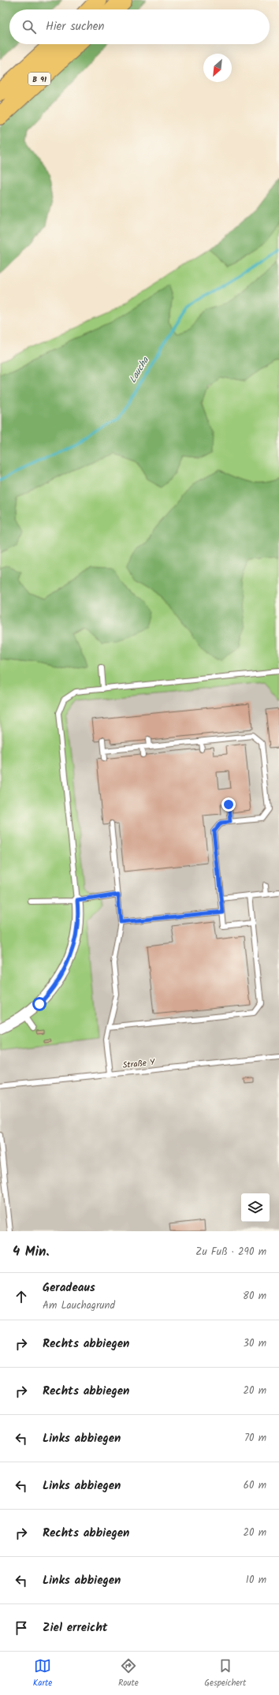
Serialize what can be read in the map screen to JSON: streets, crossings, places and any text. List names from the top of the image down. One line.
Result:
{"streets":{"highway":["B 91"],"lane":["Straße Y"]},"water":["Laucha"],"north":"bottom left","page":{"search":"Hier suchen","heading":["4 Min.","Zu Fuß · 290 m"],"list":[["Geradeaus","Am Lauchagrund","80 m"],["Rechts abbiegen","30 m"],["Rechts abbiegen","20 m"],["Links abbiegen","70 m"],["Links abbiegen","60 m"],["Rechts abbiegen","20 m"],["Links abbiegen","10 m"],"Ziel erreicht"],"nav":["Karte","Route","Gespeichert"]}}
